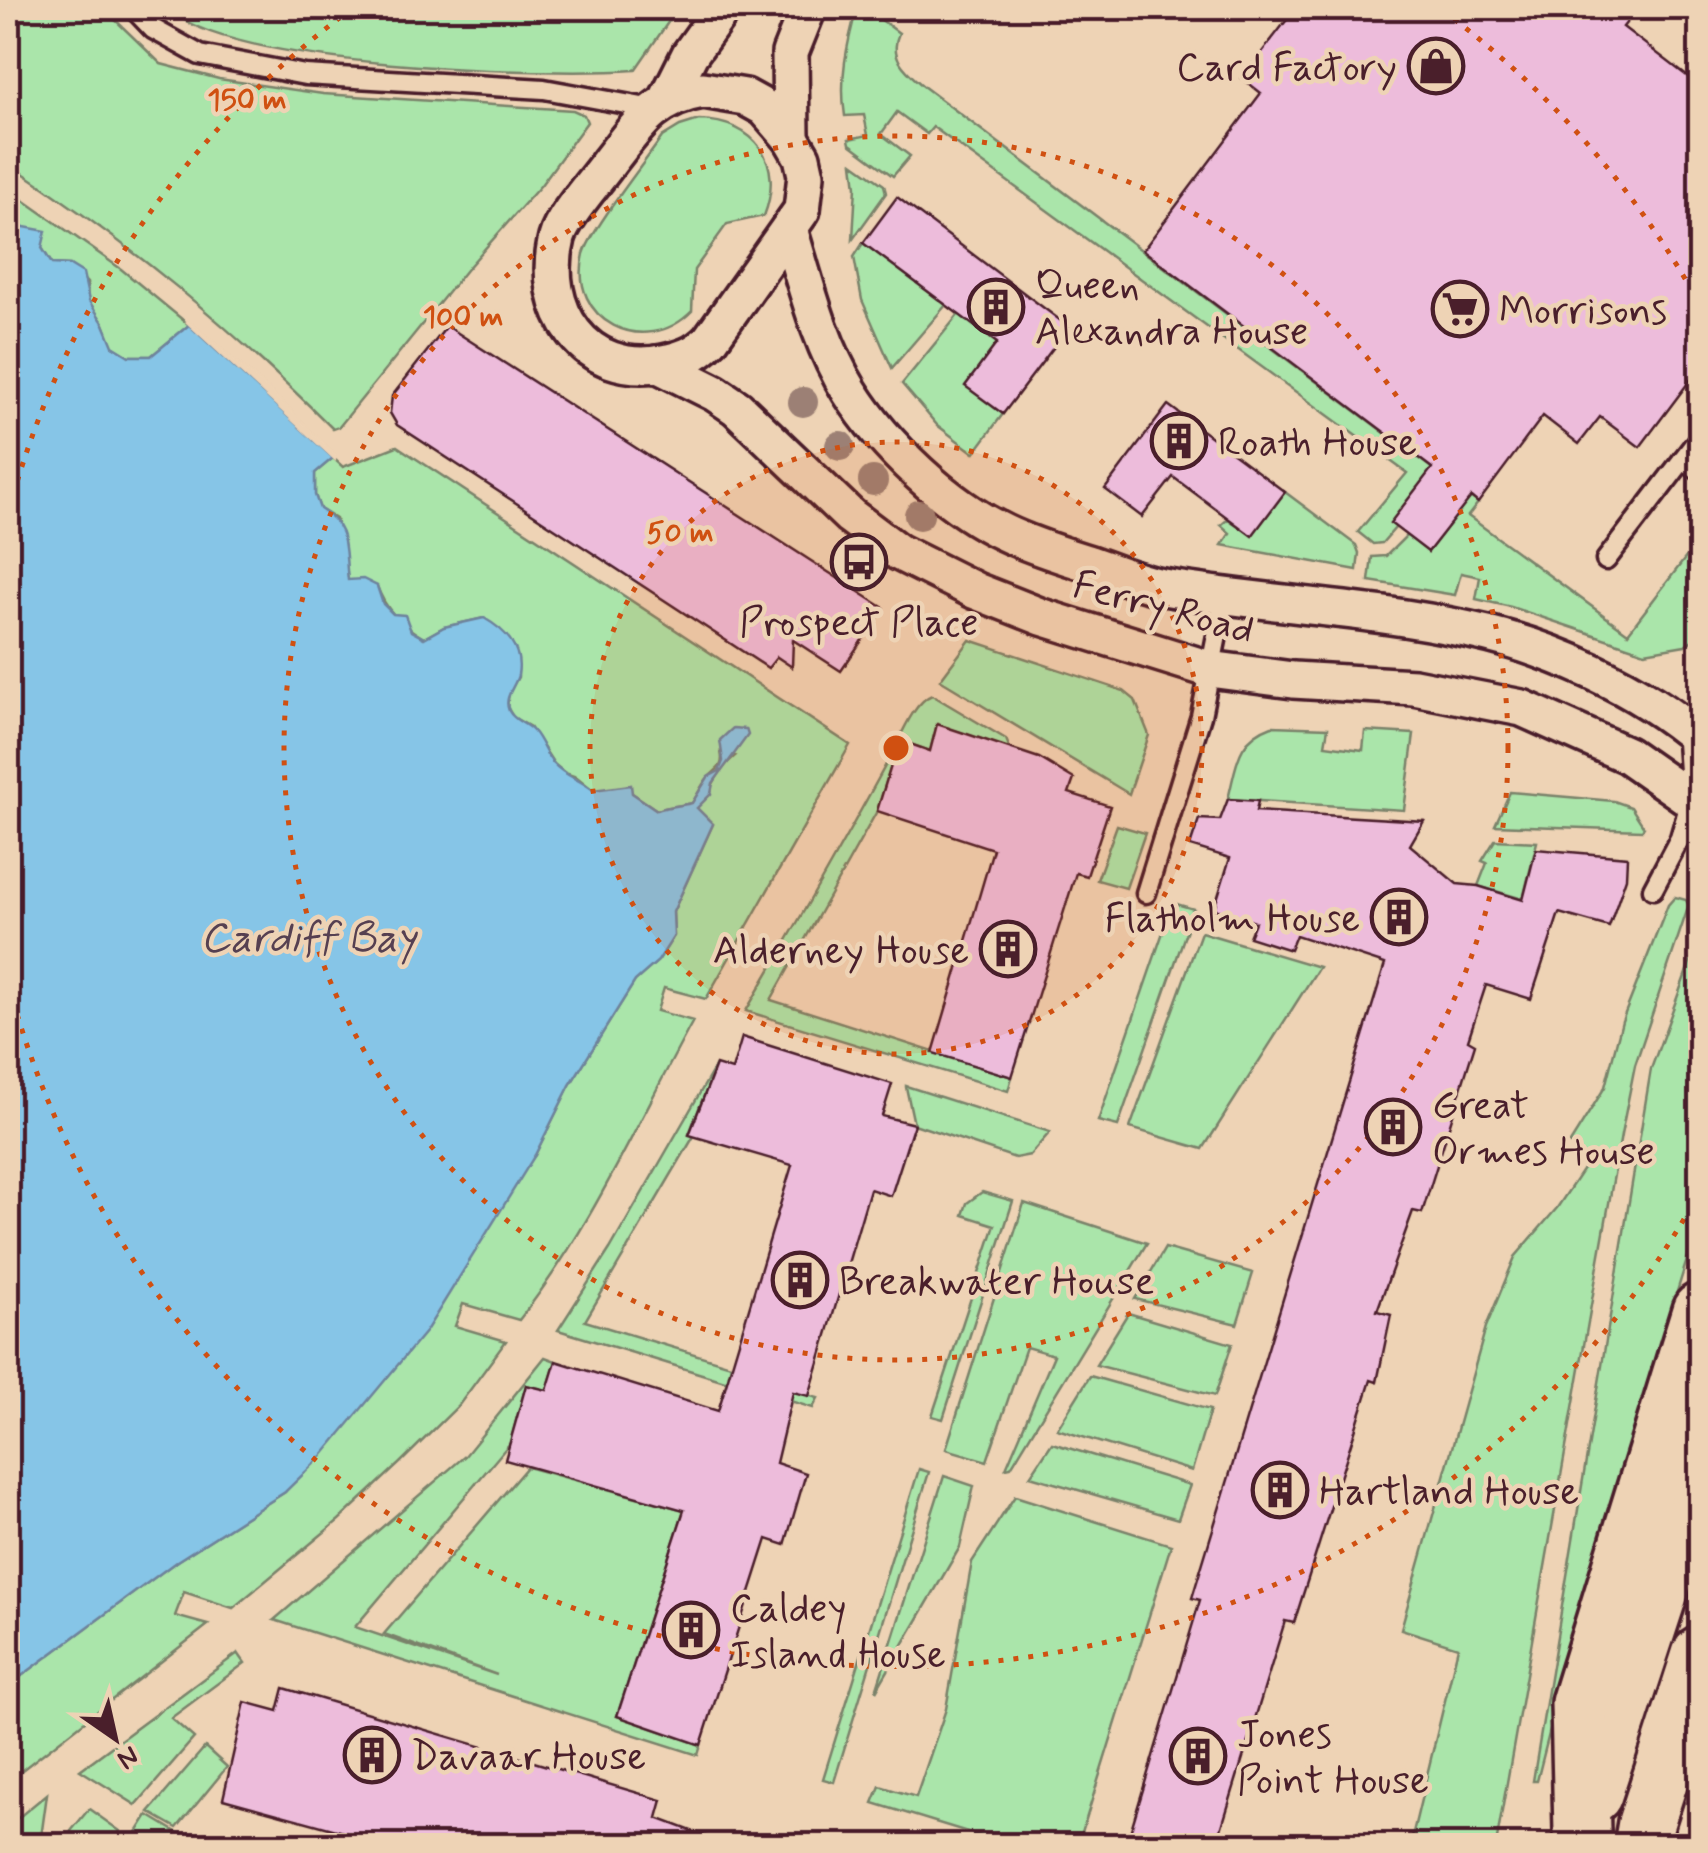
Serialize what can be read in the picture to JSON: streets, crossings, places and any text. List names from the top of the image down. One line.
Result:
{"streets":{"street":["Ferry Road"]},"water":["Cardiff Bay"],"places":{"shop":["Card Factory"],"building":["Queen Alexandra House","Roath House","Flatholm House","Alderney House","Great Ormes House","Breakwater House","Hartland House","Caldey Island House","Davaar House","Jones Point House"],"supermarket":["Morrisons"],"bus stop":["Prospect Place"]},"north":"bottom right","rings":["150 m","100 m","50 m"]}
